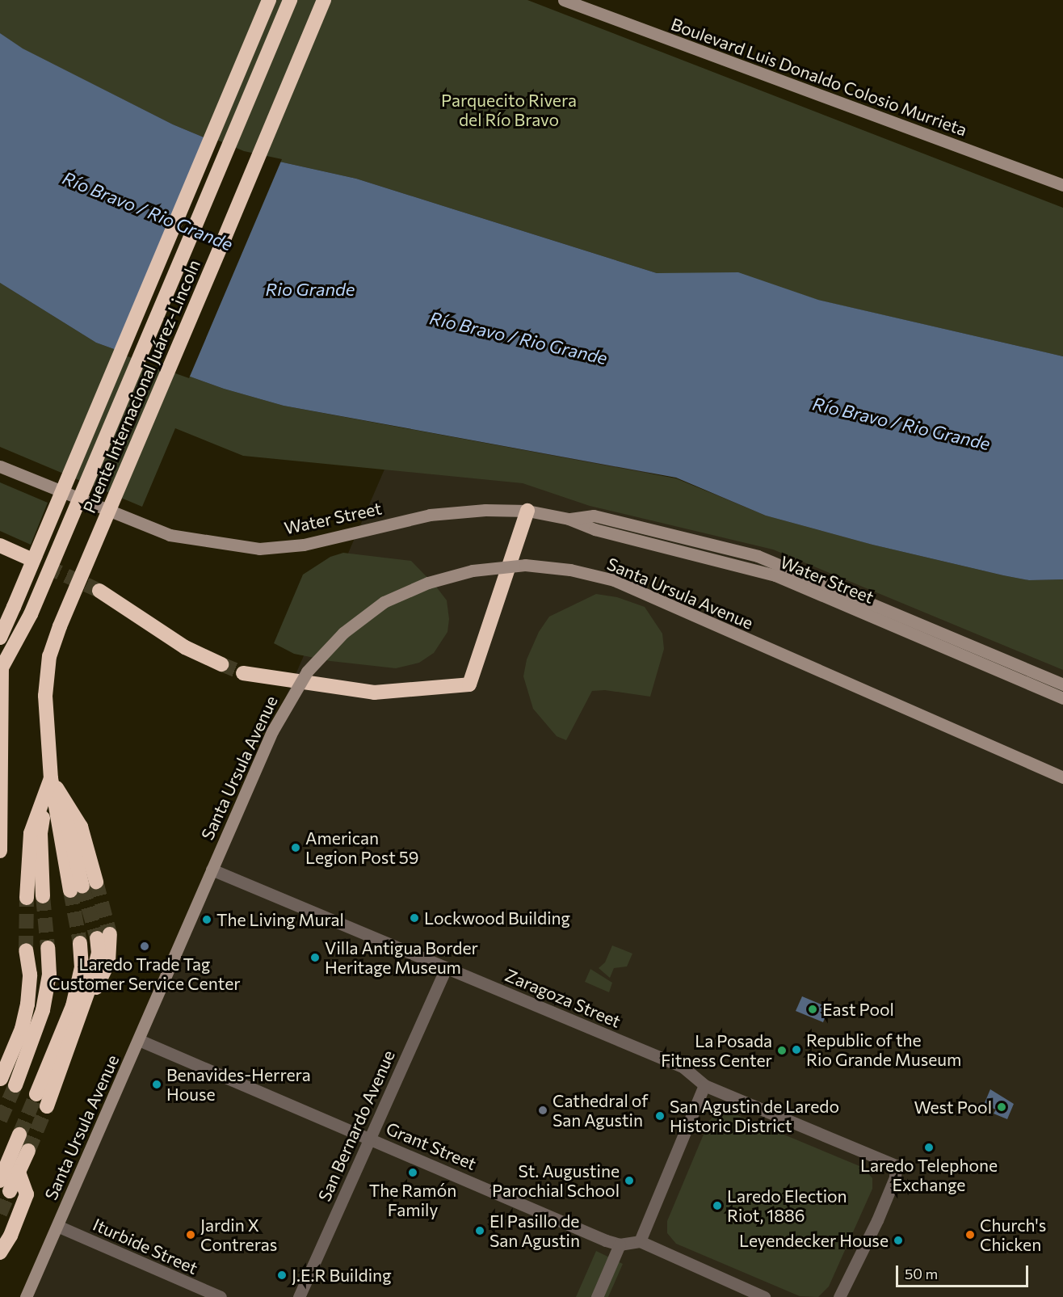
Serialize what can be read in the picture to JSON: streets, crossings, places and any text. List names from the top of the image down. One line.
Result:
{"streets":{"highway":["Puente Internacional Juárez-Lincoln"],"main road":["Boulevard Luis Donaldo Colosio Murrieta","Water Street","Santa Ursula Avenue"],"street":["Zaragoza Street","San Bernardo Avenue","Grant Street","Iturbide Street"]},"crossings":[["Santa Ursula Avenue","Zaragoza Street"],["Santa Ursula Avenue","Grant Street"],["Santa Ursula Avenue","Iturbide Street"],["Zaragoza Street","San Bernardo Avenue"],["San Bernardo Avenue","Grant Street"]],"water":["Río Bravo / Rio Grande","Rio Grande"],"parks":["Parquecito Rivera del Río Bravo"],"places":["American Legion Post 59","Lockwood Building","The Living Mural","Laredo Trade Tag Customer Service Center","Villa Antigua Border Heritage Museum","East Pool","Republic of the Rio Grande Museum","La Posada Fitness Center","Benavides-Herrera House","West Pool","Cathedral of San Agustin","San Agustin de Laredo Historic District","Laredo Telephone Exchange","The Ramón Family","St. Augustine Parochial School","Laredo Election Riot, 1886","El Pasillo de San Agustin","Jardin X Contreras","Church's Chicken","Leyendecker House","J.E.R Building"],"scale_bar":"50 m"}
